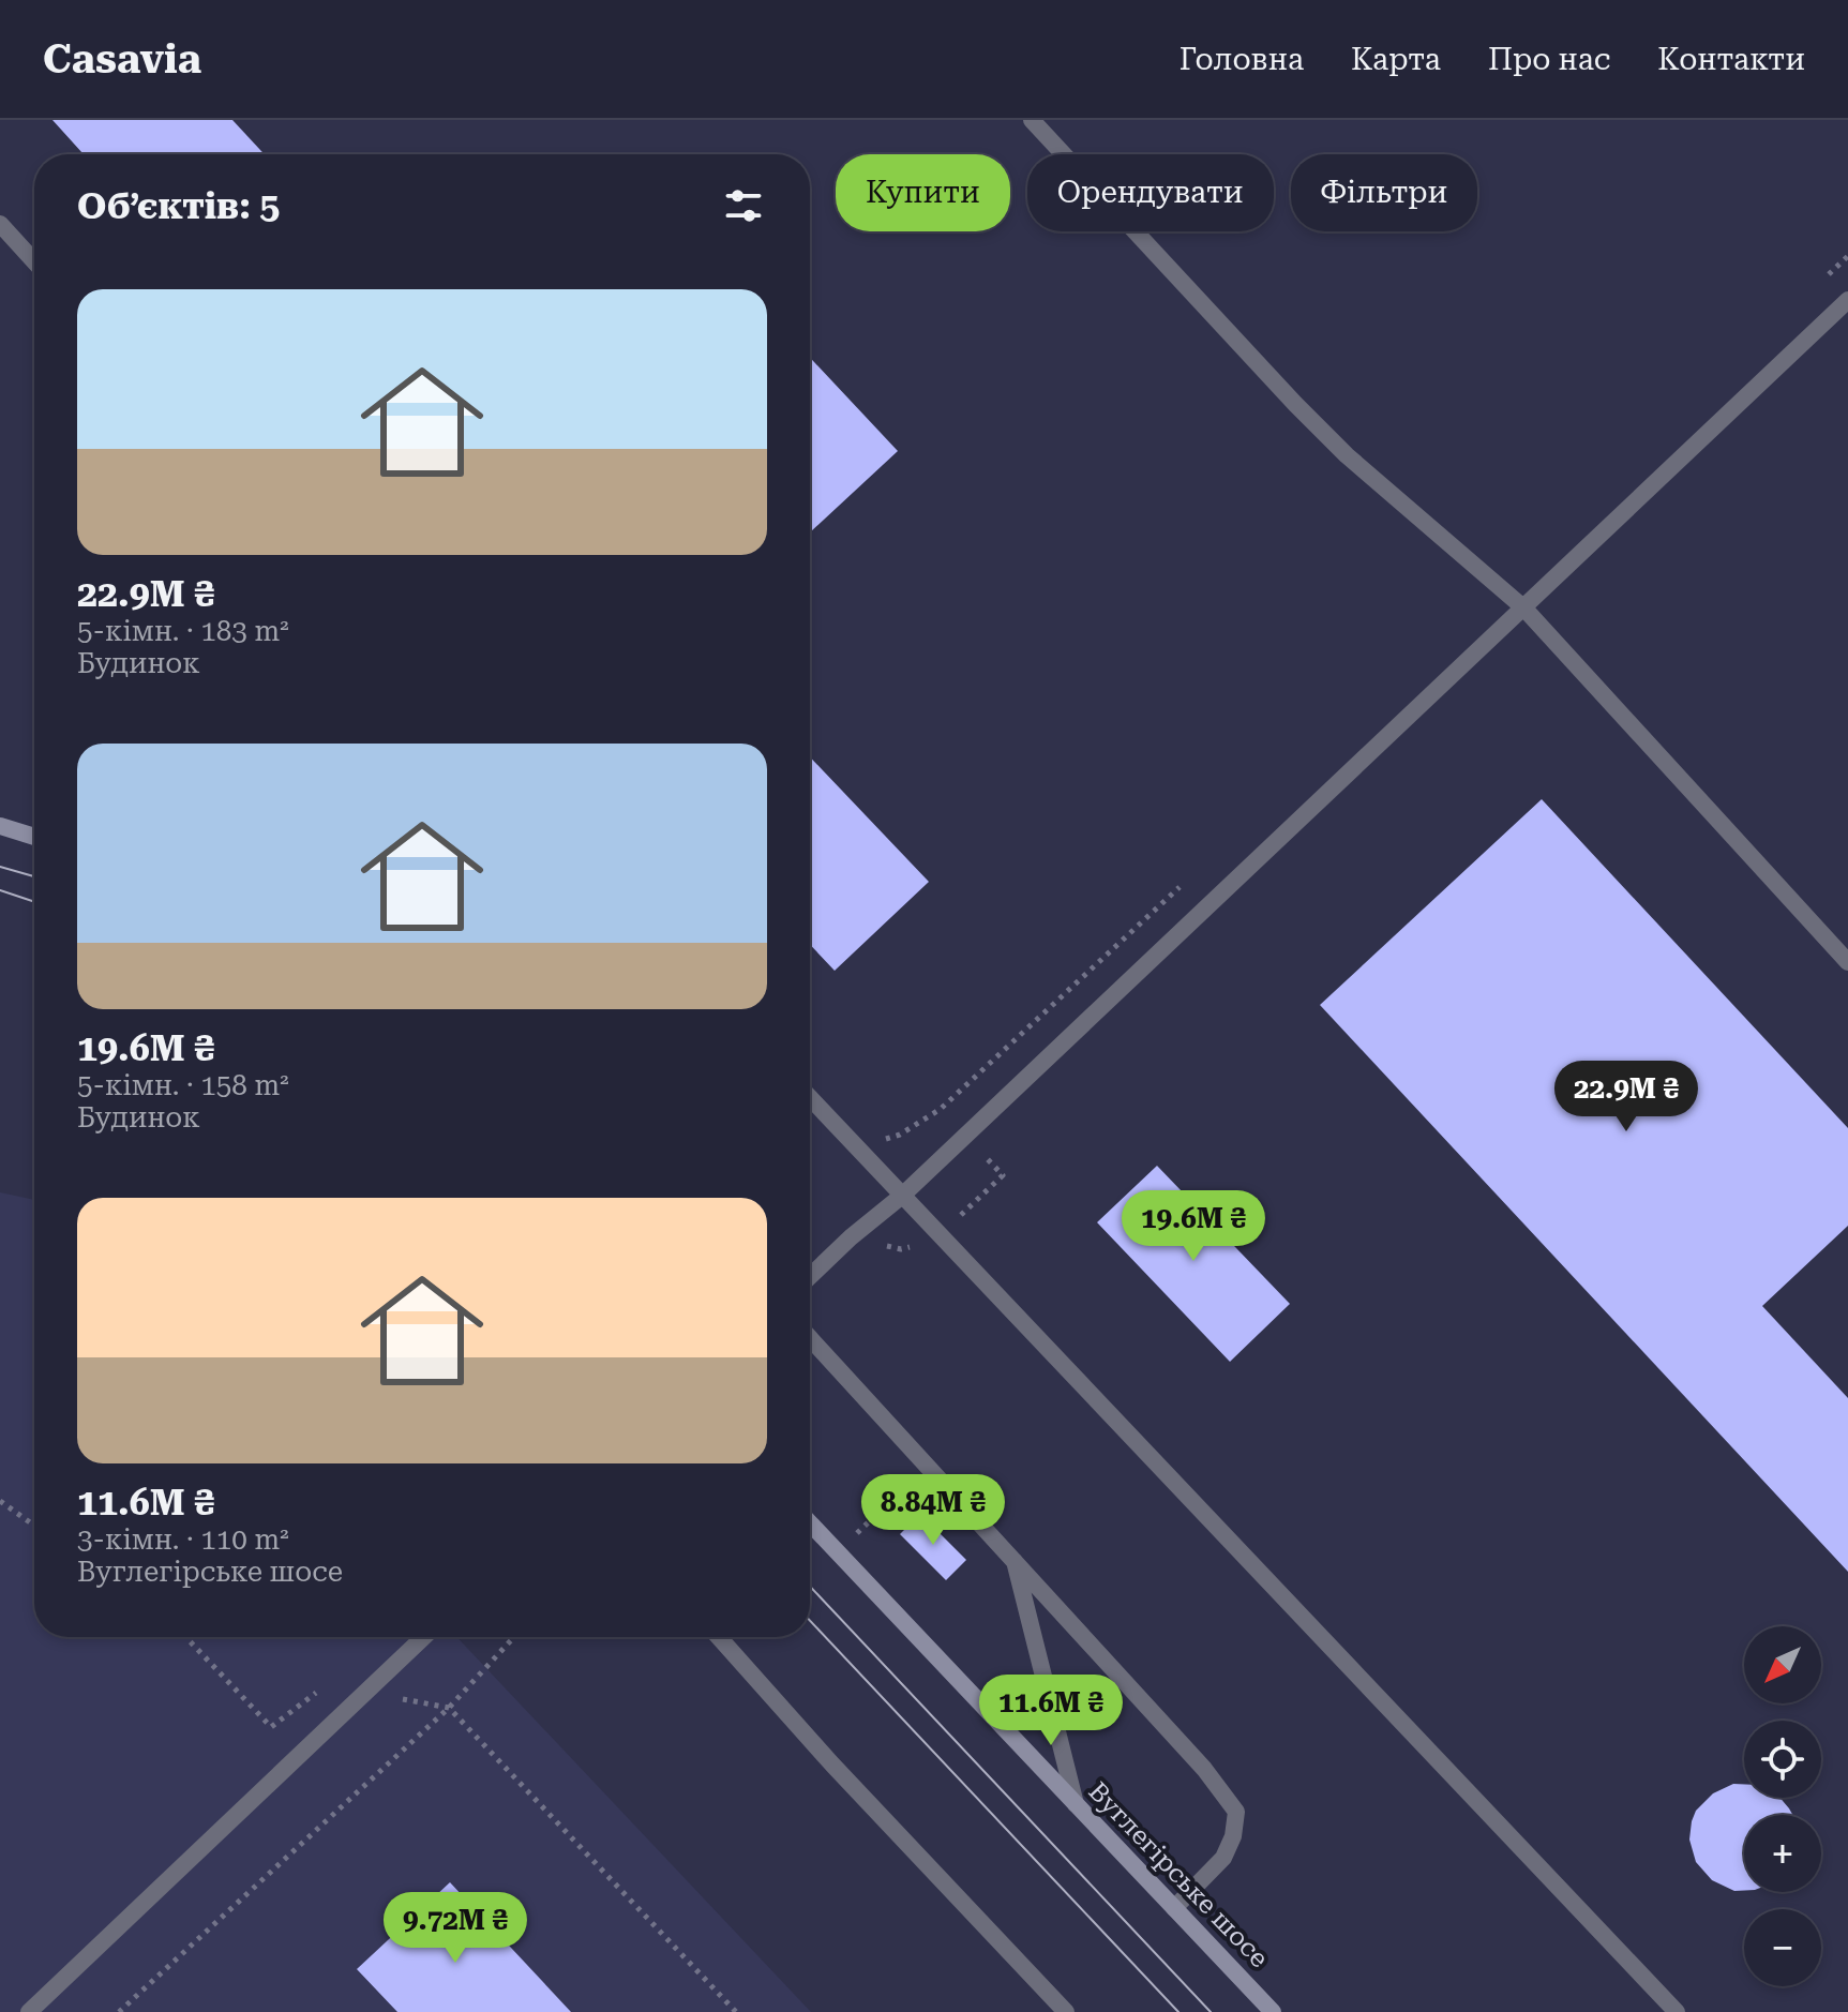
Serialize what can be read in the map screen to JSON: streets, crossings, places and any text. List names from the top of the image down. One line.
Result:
{"streets":{"street":["Вуглегірське шосе"]},"north":"bottom left","page":{"header":"Casavia","nav":["Головна","Карта","Про нас","Контакти"],"chip":["Купити","Орендувати","Фільтри"],"heading":"Об’єктів: 5","list":[{"name":"22.9M ₴","note":"5-кімн. · 183 m² · Будинок"},{"name":"19.6M ₴","note":"5-кімн. · 158 m² · Будинок"},{"name":"11.6M ₴","note":"3-кімн. · 110 m² · Вуглегірське шосе"}],"price":["22.9M ₴","19.6M ₴","8.84M ₴","11.6M ₴","9.72M ₴"],"map_buttons":["+","−"]}}
